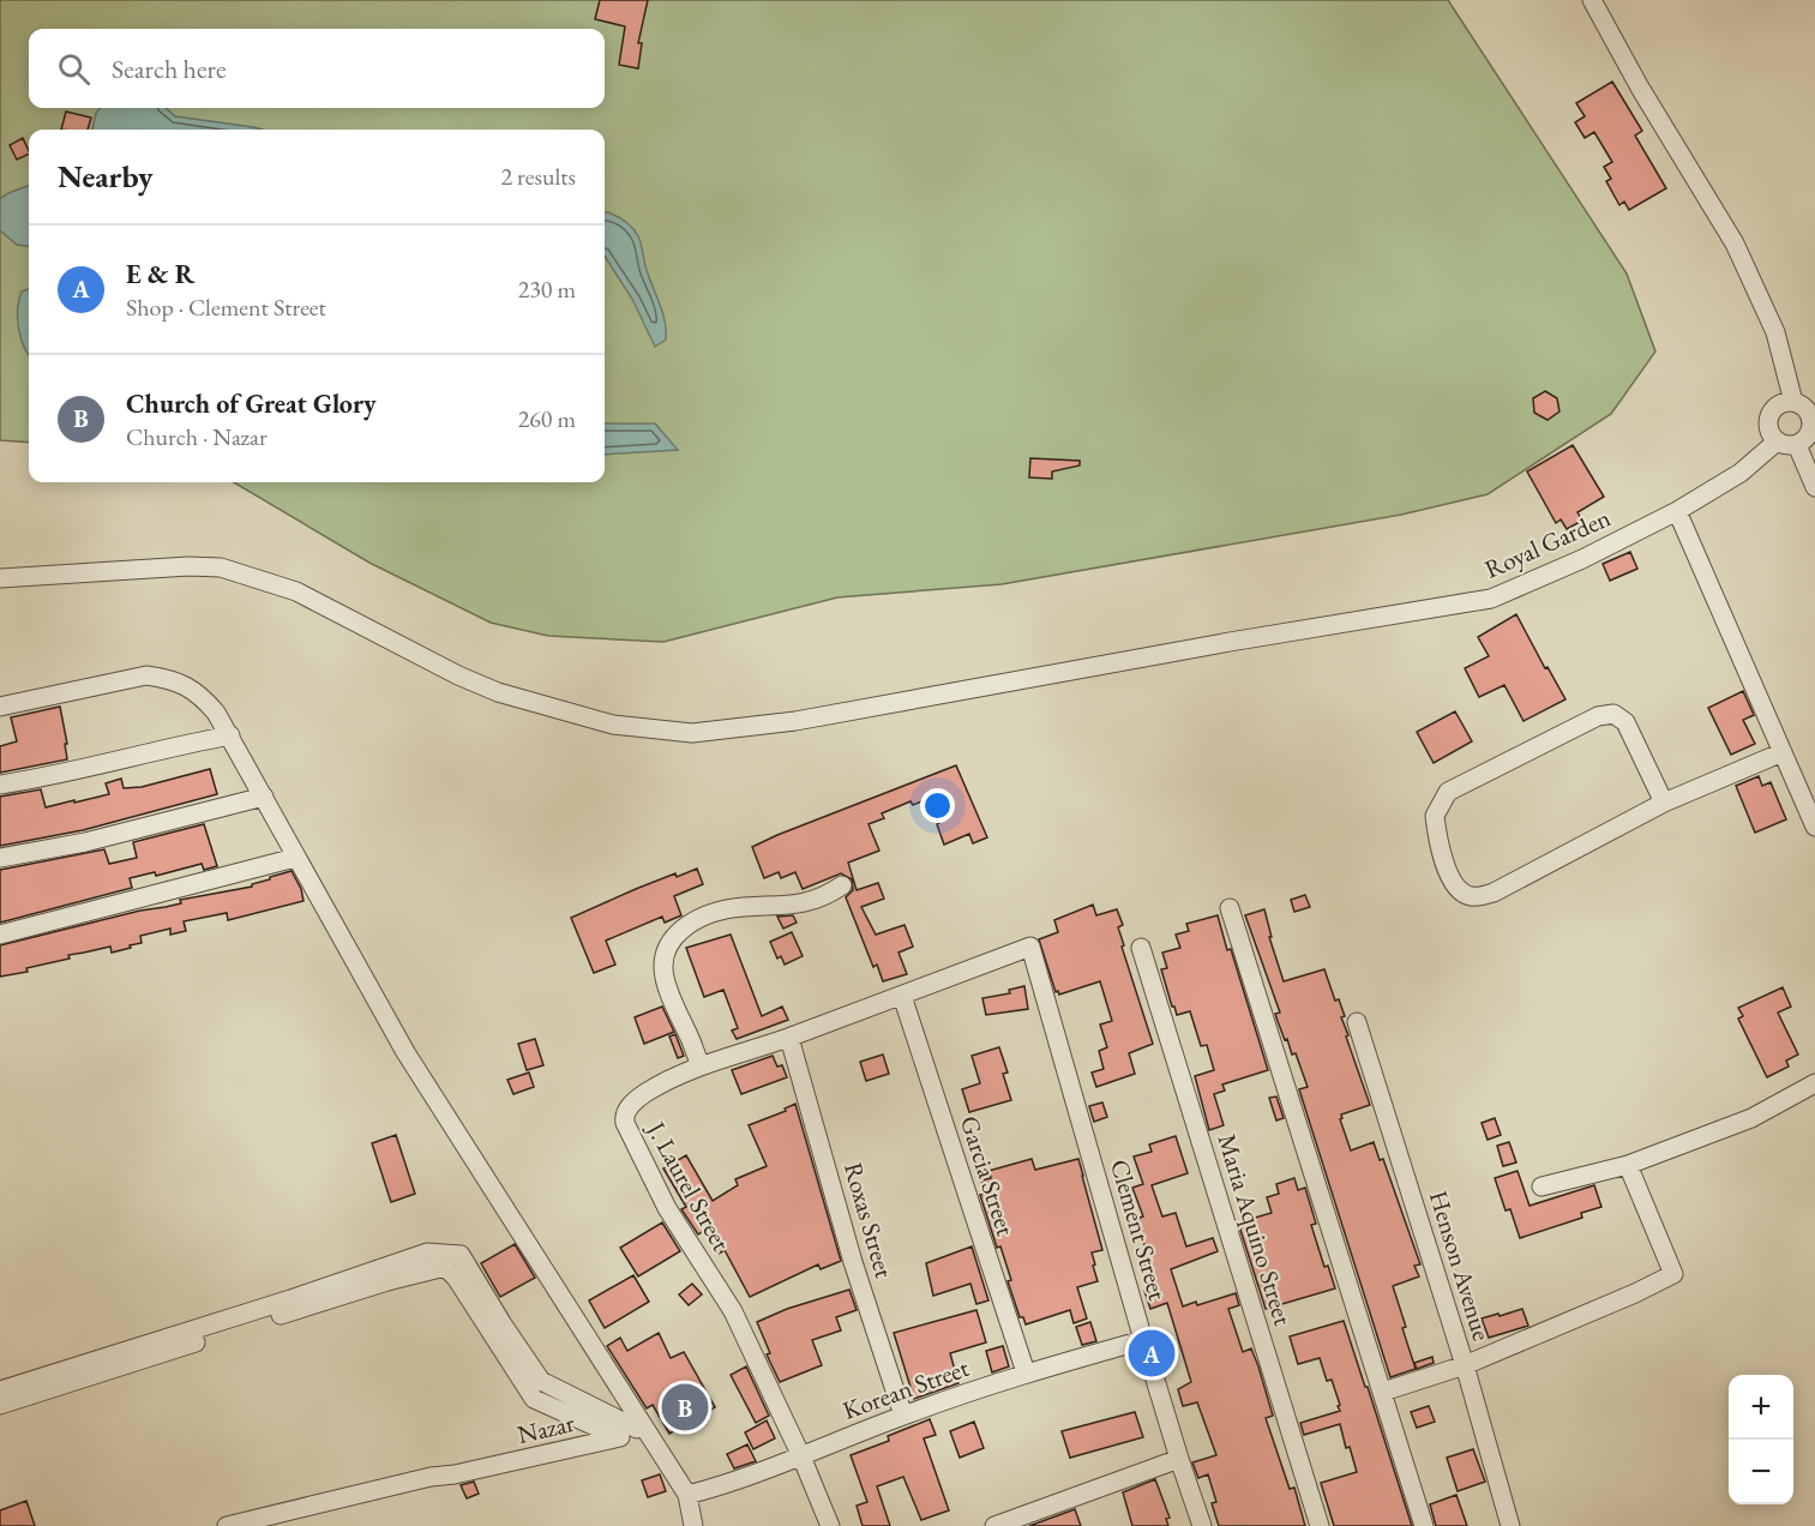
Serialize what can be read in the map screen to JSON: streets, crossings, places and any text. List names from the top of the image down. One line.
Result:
{"streets":{"street":["Royal Garden","Garcia Street","J. Laurel Street","Roxas Street","Clement Street","Maria Aquino Street","Henson Avenue","Korean Street","Nazar"]},"crossings":[["Garcia Street","J. Laurel Street"],["Garcia Street","Korean Street"],["J. Laurel Street","Roxas Street"],["J. Laurel Street","Clement Street"],["J. Laurel Street","Korean Street"],["Roxas Street","Korean Street"],["Clement Street","Korean Street"]],"page":{"search":"Search here","heading":["Nearby","2 results"],"list":[{"mark":"A","name":"E & R","note":"Shop · Clement Street","value":"230 m"},{"mark":"B","name":"Church of Great Glory","note":"Church · Nazar","value":"260 m"}],"pins":["A","B"],"map_buttons":["+","−"]}}
